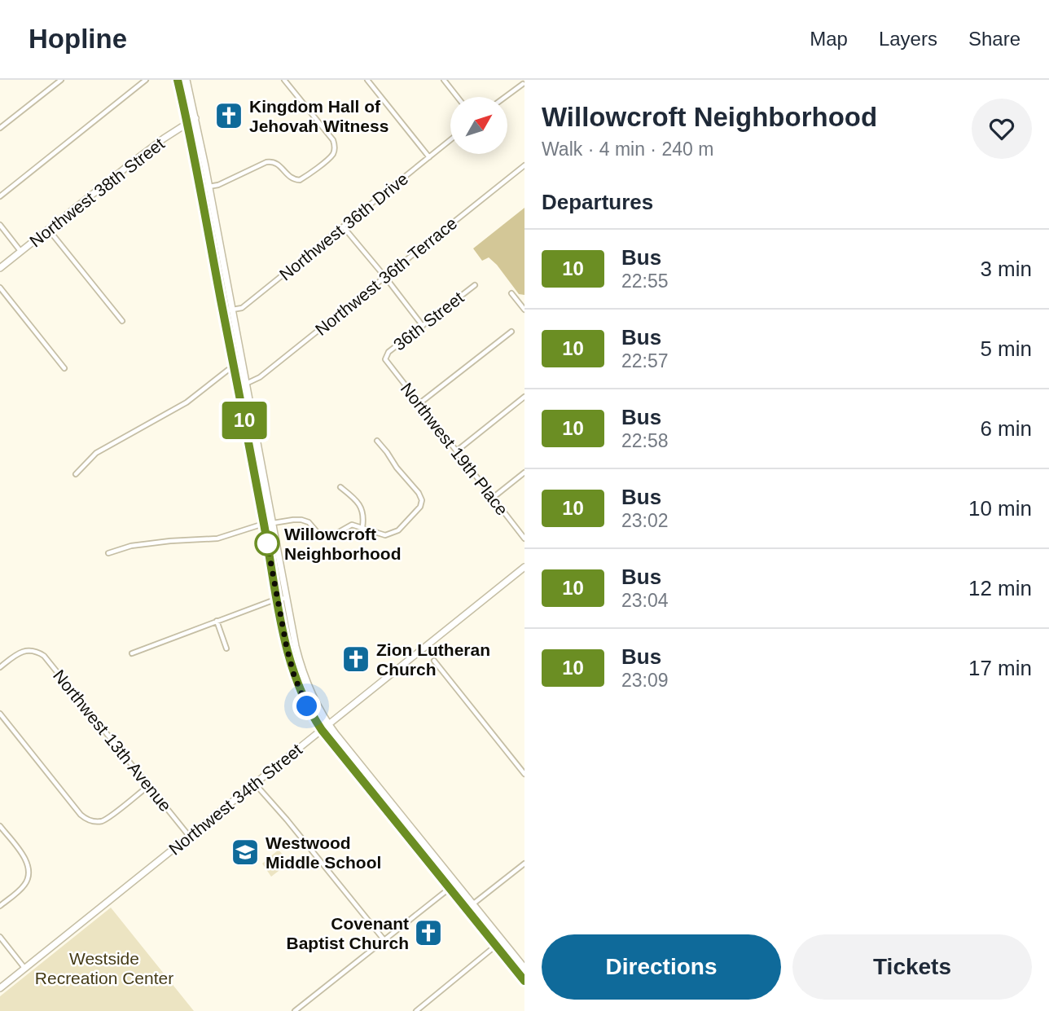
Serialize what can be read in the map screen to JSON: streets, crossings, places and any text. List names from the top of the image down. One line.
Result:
{"streets":{"main road":["Northwest 38th Street","Northwest 34th Street"],"street":["Northwest 36th Drive","Northwest 36th Terrace","36th Street","Northwest 19th Place","Northwest 13th Avenue"]},"crossings":[["36th Street","Northwest 19th Place"],["Northwest 13th Avenue","Northwest 34th Street"]],"parks":["Westside Recreation Center"],"places":{"church":["Kingdom Hall of Jehovah Witness","Zion Lutheran Church","Covenant Baptist Church"],"other":["Willowcroft Neighborhood"],"school or university":["Westwood Middle School"]},"lines":["bus line 10"],"north":"top right","page":{"header":"Hopline","nav":["Map","Layers","Share"],"on_map":"10","heading":[["Willowcroft Neighborhood","Walk · 4 min · 240 m"],"Departures"],"list":[{"mark":"10","name":"Bus","note":"22:55","value":"3 min"},{"mark":"10","name":"Bus","note":"22:57","value":"5 min"},{"mark":"10","name":"Bus","note":"22:58","value":"6 min"},{"mark":"10","name":"Bus","note":"23:02","value":"10 min"},{"mark":"10","name":"Bus","note":"23:04","value":"12 min"},{"mark":"10","name":"Bus","note":"23:09","value":"17 min"}],"buttons":["Directions","Tickets"]}}
